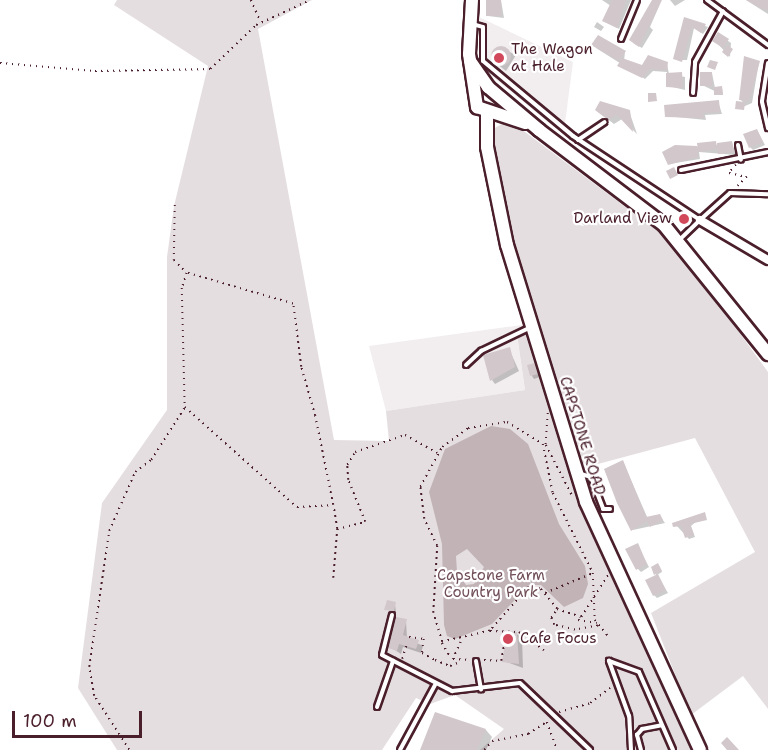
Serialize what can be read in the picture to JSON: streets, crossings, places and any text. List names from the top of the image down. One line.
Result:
{"streets":{"street":["CAPSTONE ROAD"]},"parks":["Capstone Farm Country Park"],"places":["The Wagon at Hale","Darland View","Cafe Focus"],"scale_bar":"100 m"}
